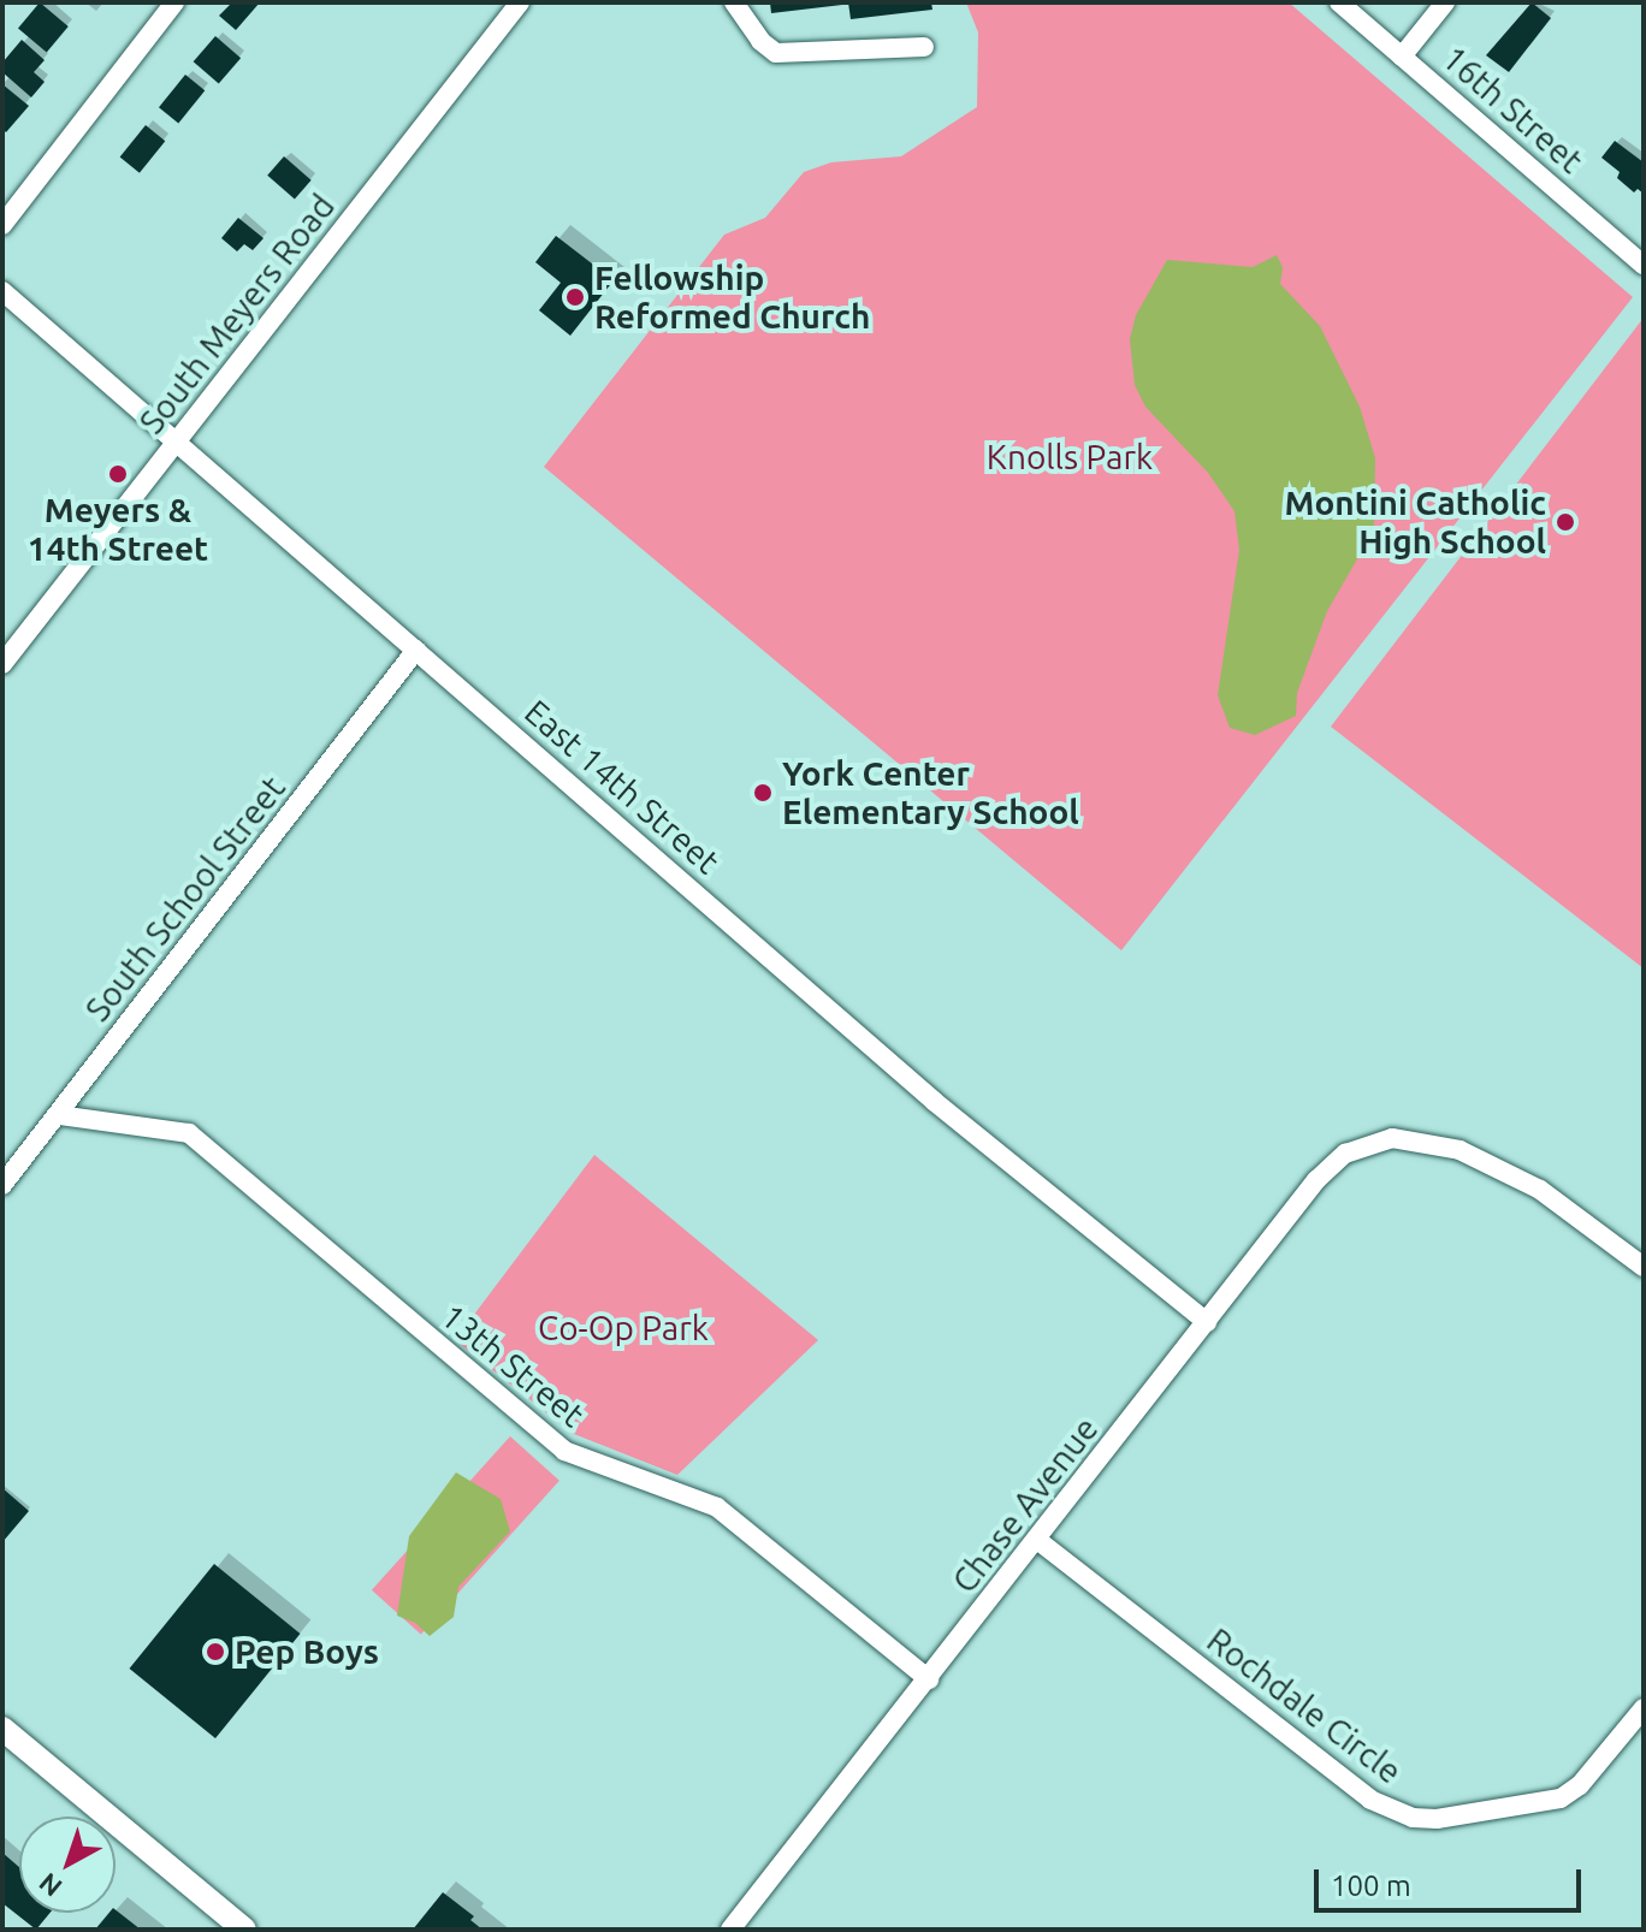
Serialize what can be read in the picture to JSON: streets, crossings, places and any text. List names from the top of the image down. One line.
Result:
{"streets":{"street":["16th Street","South Meyers Road","East 14th Street","South School Street","13th Street","Chase Avenue","Rochdale Circle"]},"crossings":[["South Meyers Road","East 14th Street"],["East 14th Street","South School Street"],["East 14th Street","Chase Avenue"],["South School Street","13th Street"],["13th Street","Chase Avenue"],["Chase Avenue","Rochdale Circle"]],"parks":["Knolls Park","Co-Op Park"],"places":["Fellowship Reformed Church","Meyers & 14th Street","Montini Catholic High School","York Center Elementary School","Pep Boys"],"scale_bar":"100 m","north":"bottom left"}
